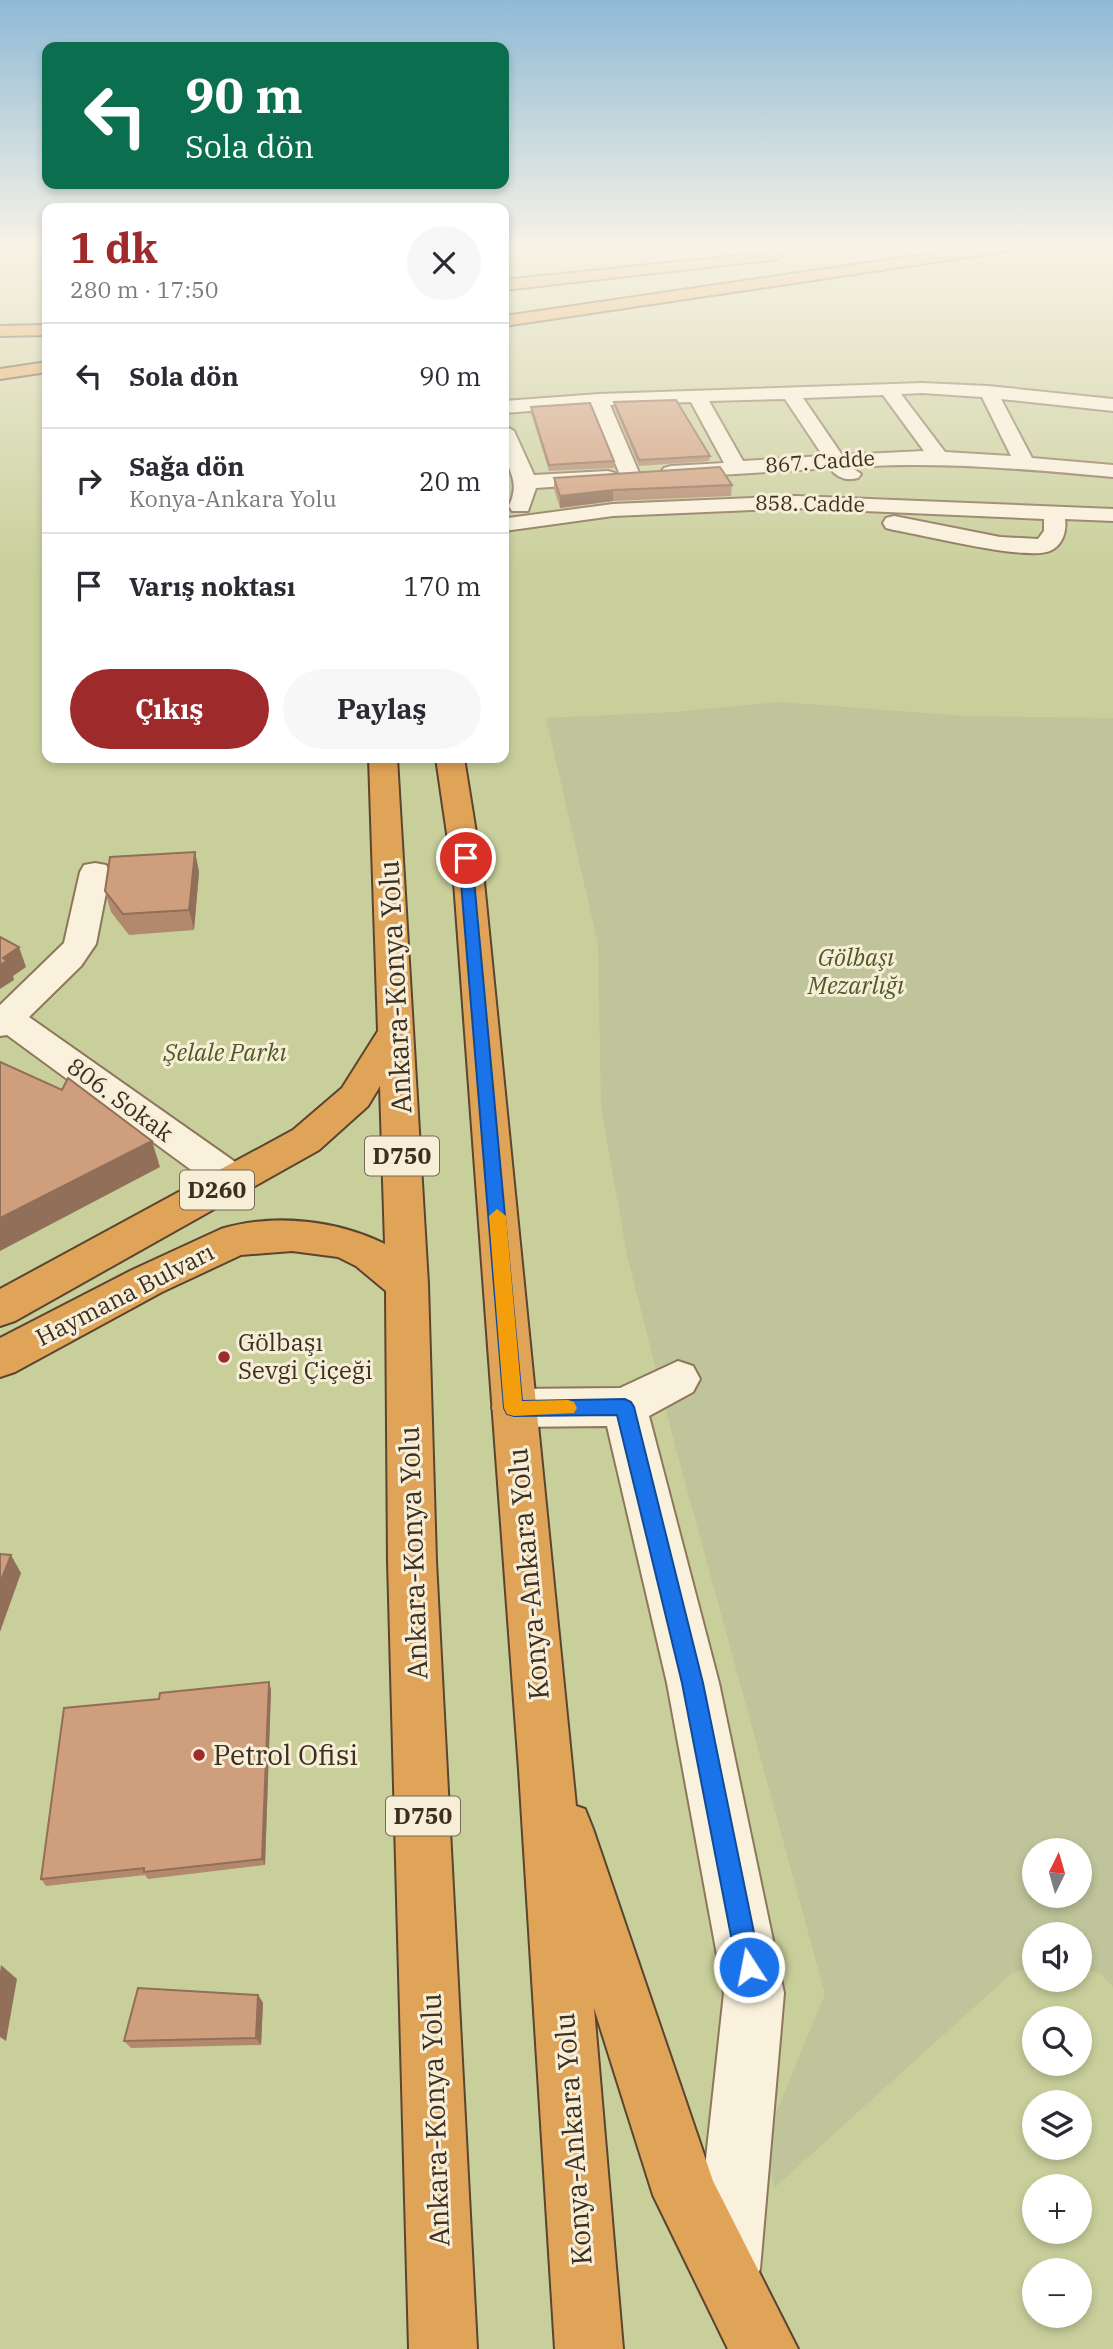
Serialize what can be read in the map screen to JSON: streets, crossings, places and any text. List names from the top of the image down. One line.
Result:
{"streets":{"highway":["Ankara-Konya Yolu","D750","D260","Haymana Bulvarı","Konya-Ankara Yolu"],"street":["867. Cadde","858. Cadde","806. Sokak"]},"crossings":[["Ankara-Konya Yolu","Haymana Bulvarı"],["806. Sokak","Haymana Bulvarı"]],"parks":["Gölbaşı Mezarlığı","Şelale Parkı"],"places":["Gölbaşı Sevgi Çiçeği","Petrol Ofisi"],"north":"top","page":{"turn":["90 m","Sola dön"],"heading":["1 dk","280 m · 17:50"],"list":[{"name":"Sola dön","value":"90 m"},{"name":"Sağa dön","note":"Konya-Ankara Yolu","value":"20 m"},{"name":"Varış noktası","value":"170 m"}],"buttons":["Çıkış","Paylaş"],"map_buttons":["+","−"]}}
